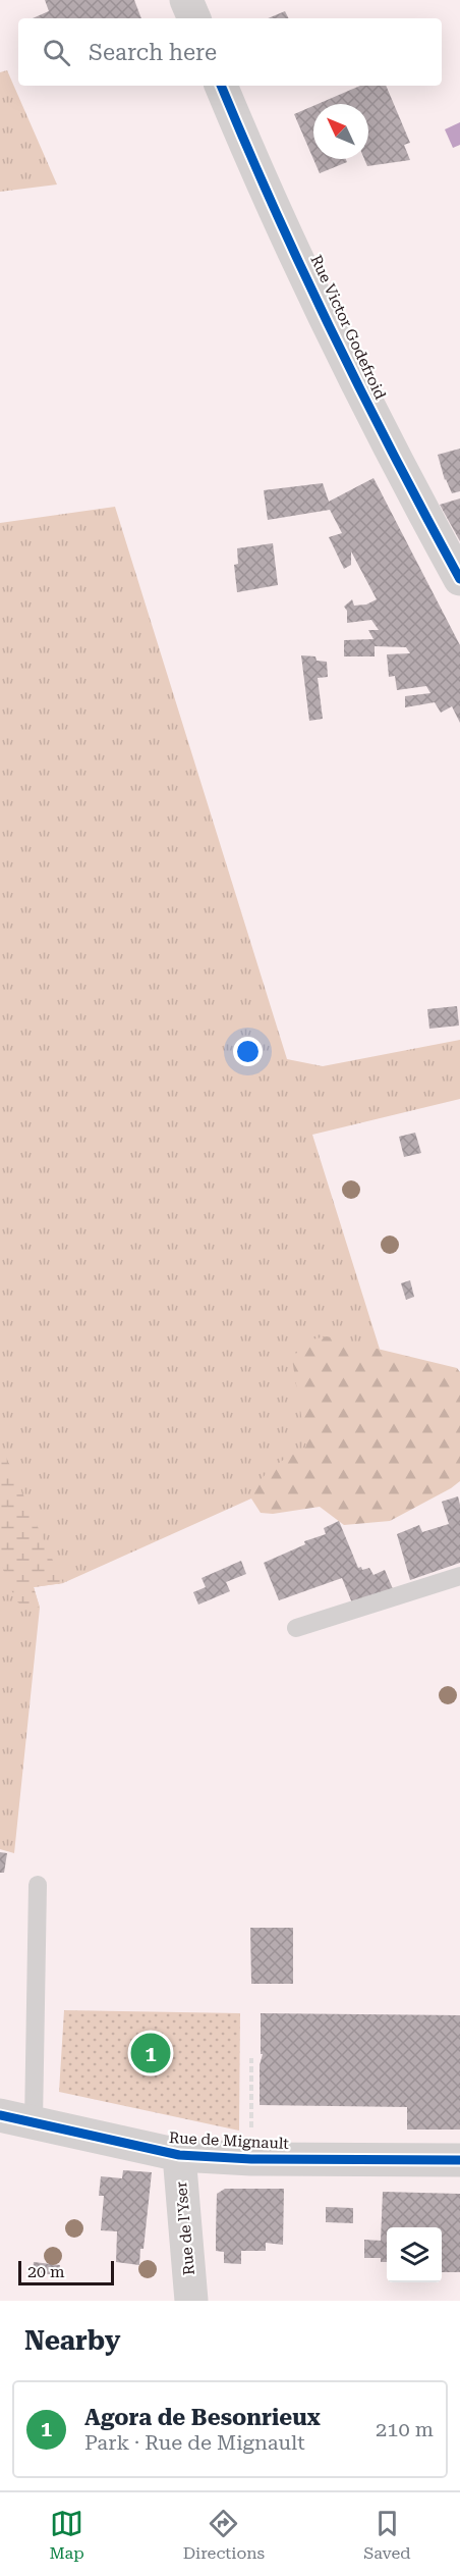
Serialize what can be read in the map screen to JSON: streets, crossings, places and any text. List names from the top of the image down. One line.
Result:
{"streets":{"street":["Rue Victor Godefroid","Rue de Mignault","Rue de l'Yser"]},"crossings":[["Rue de Mignault","Rue de l'Yser"]],"scale_bar":"20 m","north":"top left","page":{"search":"Search here","pins":"1","scale":"20 m","heading":"Nearby","list":[{"mark":"1","name":"Agora de Besonrieux","note":"Park · Rue de Mignault","value":"210 m"}],"nav":["Map","Directions","Saved"]}}
